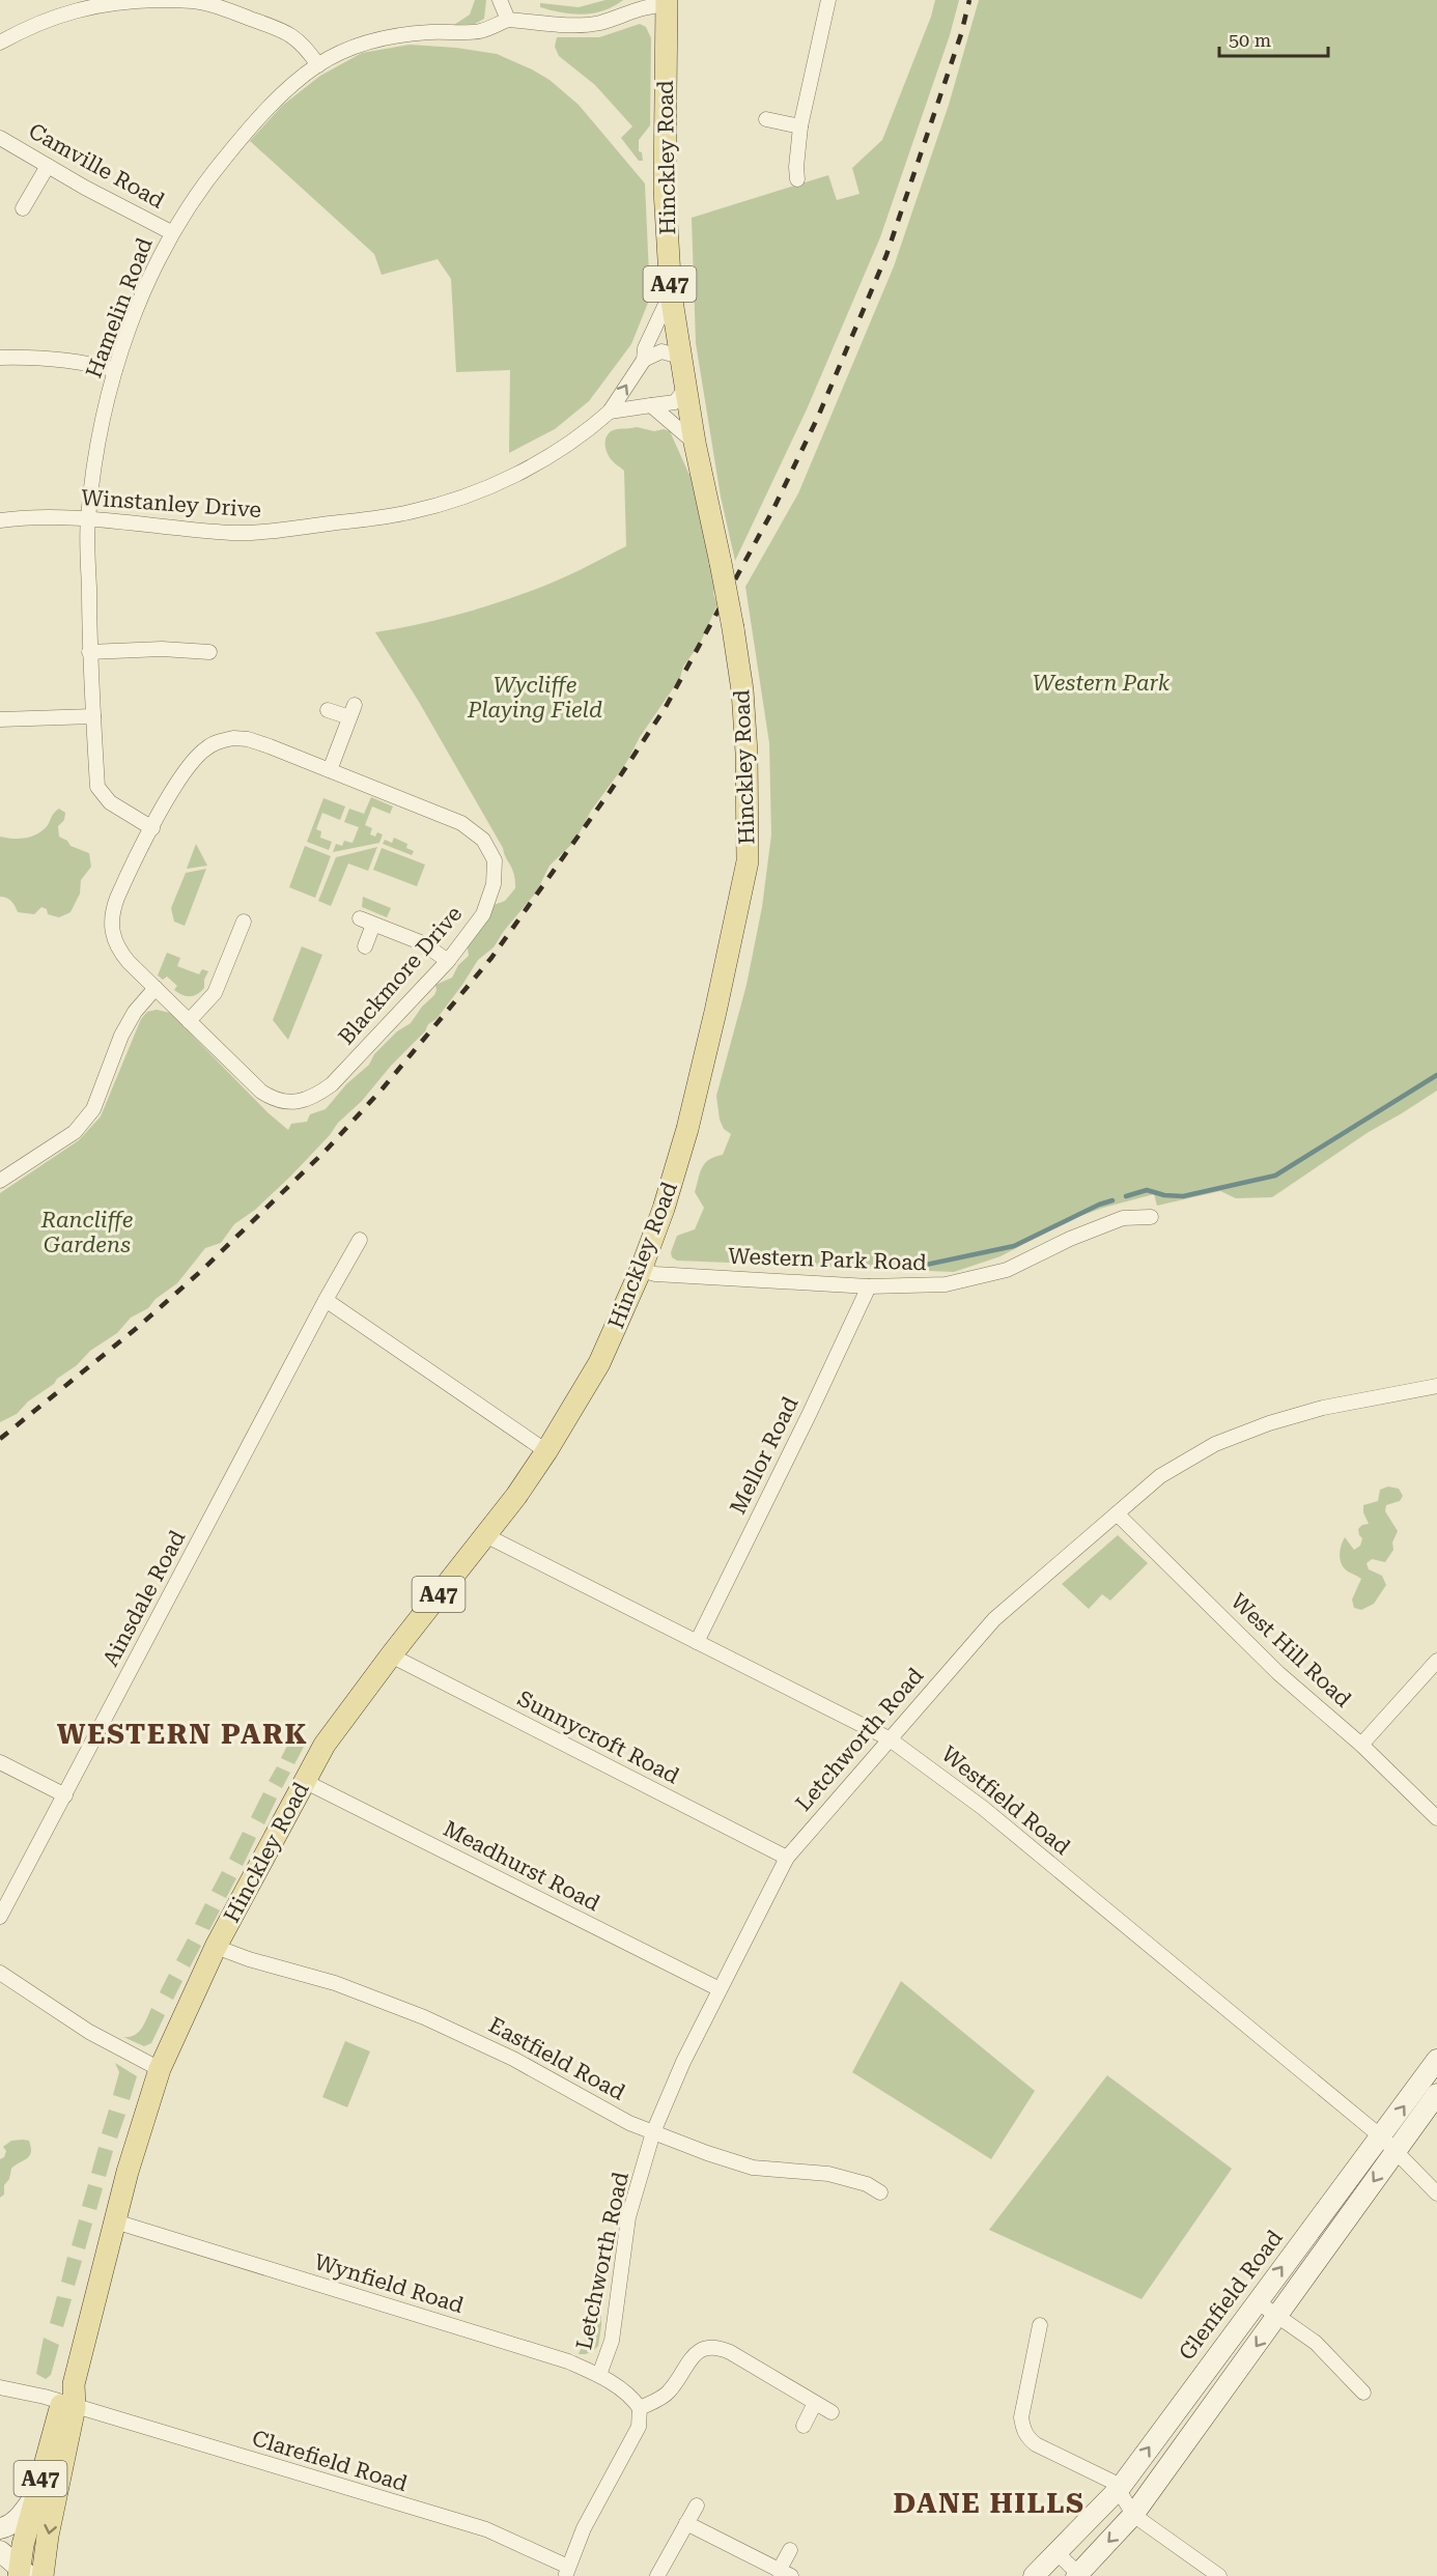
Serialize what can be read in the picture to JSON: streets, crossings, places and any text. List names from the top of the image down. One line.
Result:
{"streets":{"main road":["Hinckley Road","A47"],"street":["Camville Road","Hamelin Road","Winstanley Drive","Blackmore Drive","Western Park Road","Mellor Road","Ainsdale Road","West Hill Road","Sunnycroft Road","Letchworth Road","Westfield Road","Meadhurst Road","Eastfield Road","Wynfield Road","Glenfield Road","Clarefield Road"]},"crossings":[["Hinckley Road","Winstanley Drive"],["Hinckley Road","Western Park Road"],["Hinckley Road","Sunnycroft Road"],["Hinckley Road","Westfield Road"],["Hinckley Road","Meadhurst Road"],["Hinckley Road","Eastfield Road"],["Hinckley Road","Wynfield Road"],["Hinckley Road","Clarefield Road"],["Camville Road","Hamelin Road"],["Hamelin Road","Winstanley Drive"],["Hamelin Road","Blackmore Drive"],["Western Park Road","Mellor Road"],["Mellor Road","Westfield Road"],["West Hill Road","Letchworth Road"],["Sunnycroft Road","Letchworth Road"],["Letchworth Road","Westfield Road"],["Letchworth Road","Meadhurst Road"],["Letchworth Road","Eastfield Road"],["Letchworth Road","Wynfield Road"],["Westfield Road","Glenfield Road"]],"districts":["WESTERN PARK","DANE HILLS"],"parks":["Western Park","Wycliffe Playing Field","Rancliffe Gardens"],"scale_bar":"50 m"}
